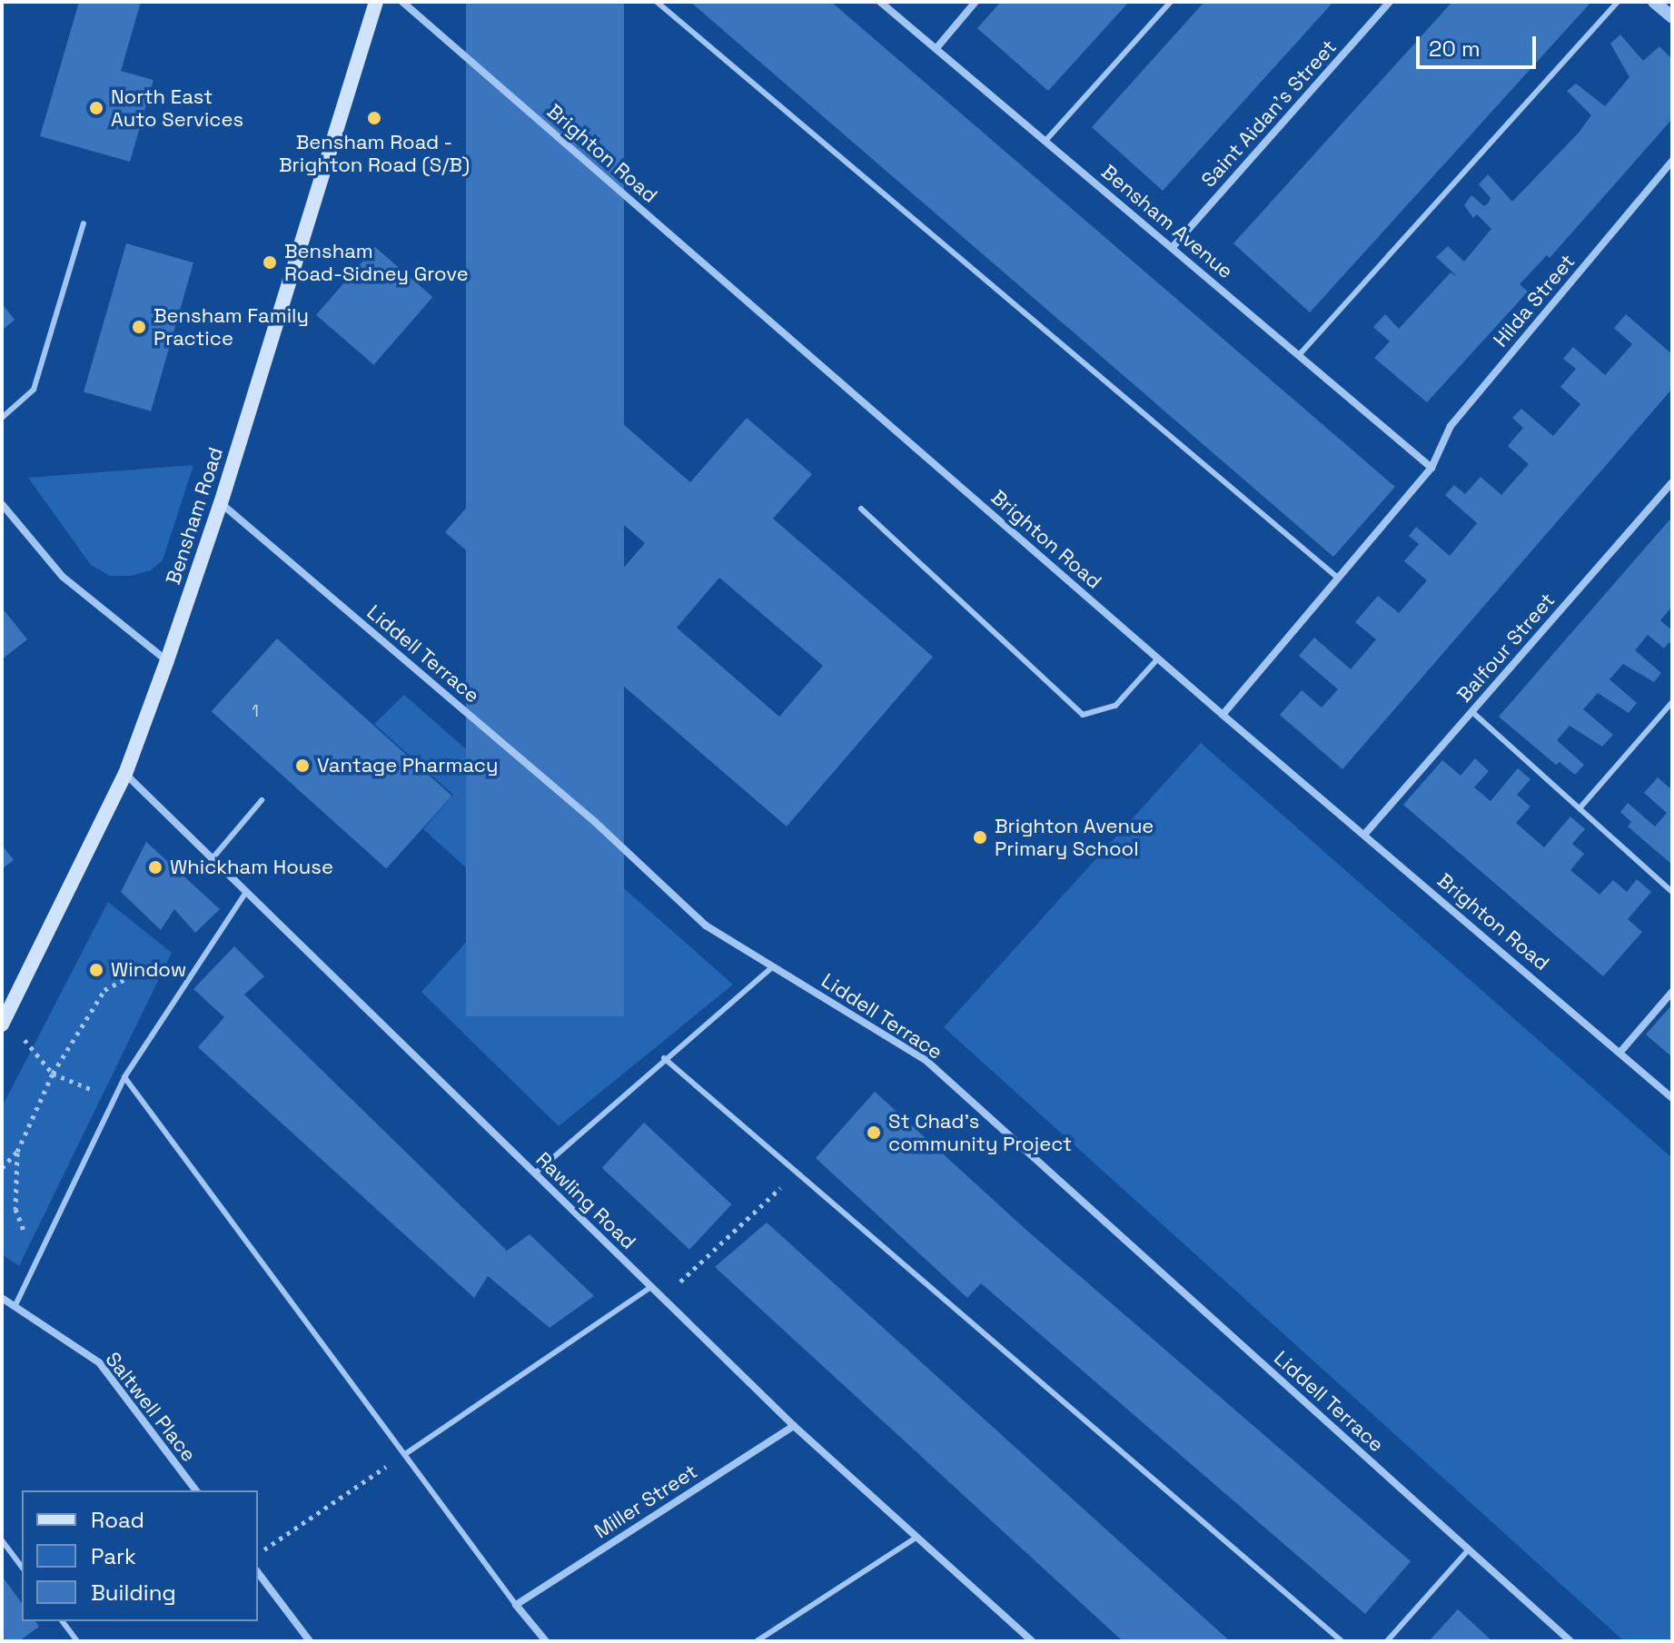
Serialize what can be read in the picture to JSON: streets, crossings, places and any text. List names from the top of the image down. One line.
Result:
{"streets":{"main road":["Bensham Road"],"street":["Saint Aidan's Street","Brighton Road","Bensham Avenue","Hilda Street","Balfour Street","Liddell Terrace","Rawling Road","Saltwell Place","Miller Street"]},"crossings":[["Saint Aidan's Street","Bensham Avenue"],["Brighton Road","Hilda Street"],["Brighton Road","Balfour Street"],["Bensham Avenue","Hilda Street"],["Bensham Road","Liddell Terrace"],["Bensham Road","Rawling Road"],["Rawling Road","Miller Street"]],"places":["North East Auto Services","Bensham Road - Brighton Road (S/B)","Bensham Road-Sidney Grove","Bensham Family Practice","Vantage Pharmacy","Brighton Avenue Primary School","Whickham House","Window","St Chad's community Project"],"house_numbers":["1"],"legend":["Road","Park","Building"],"scale_bar":"20 m"}
